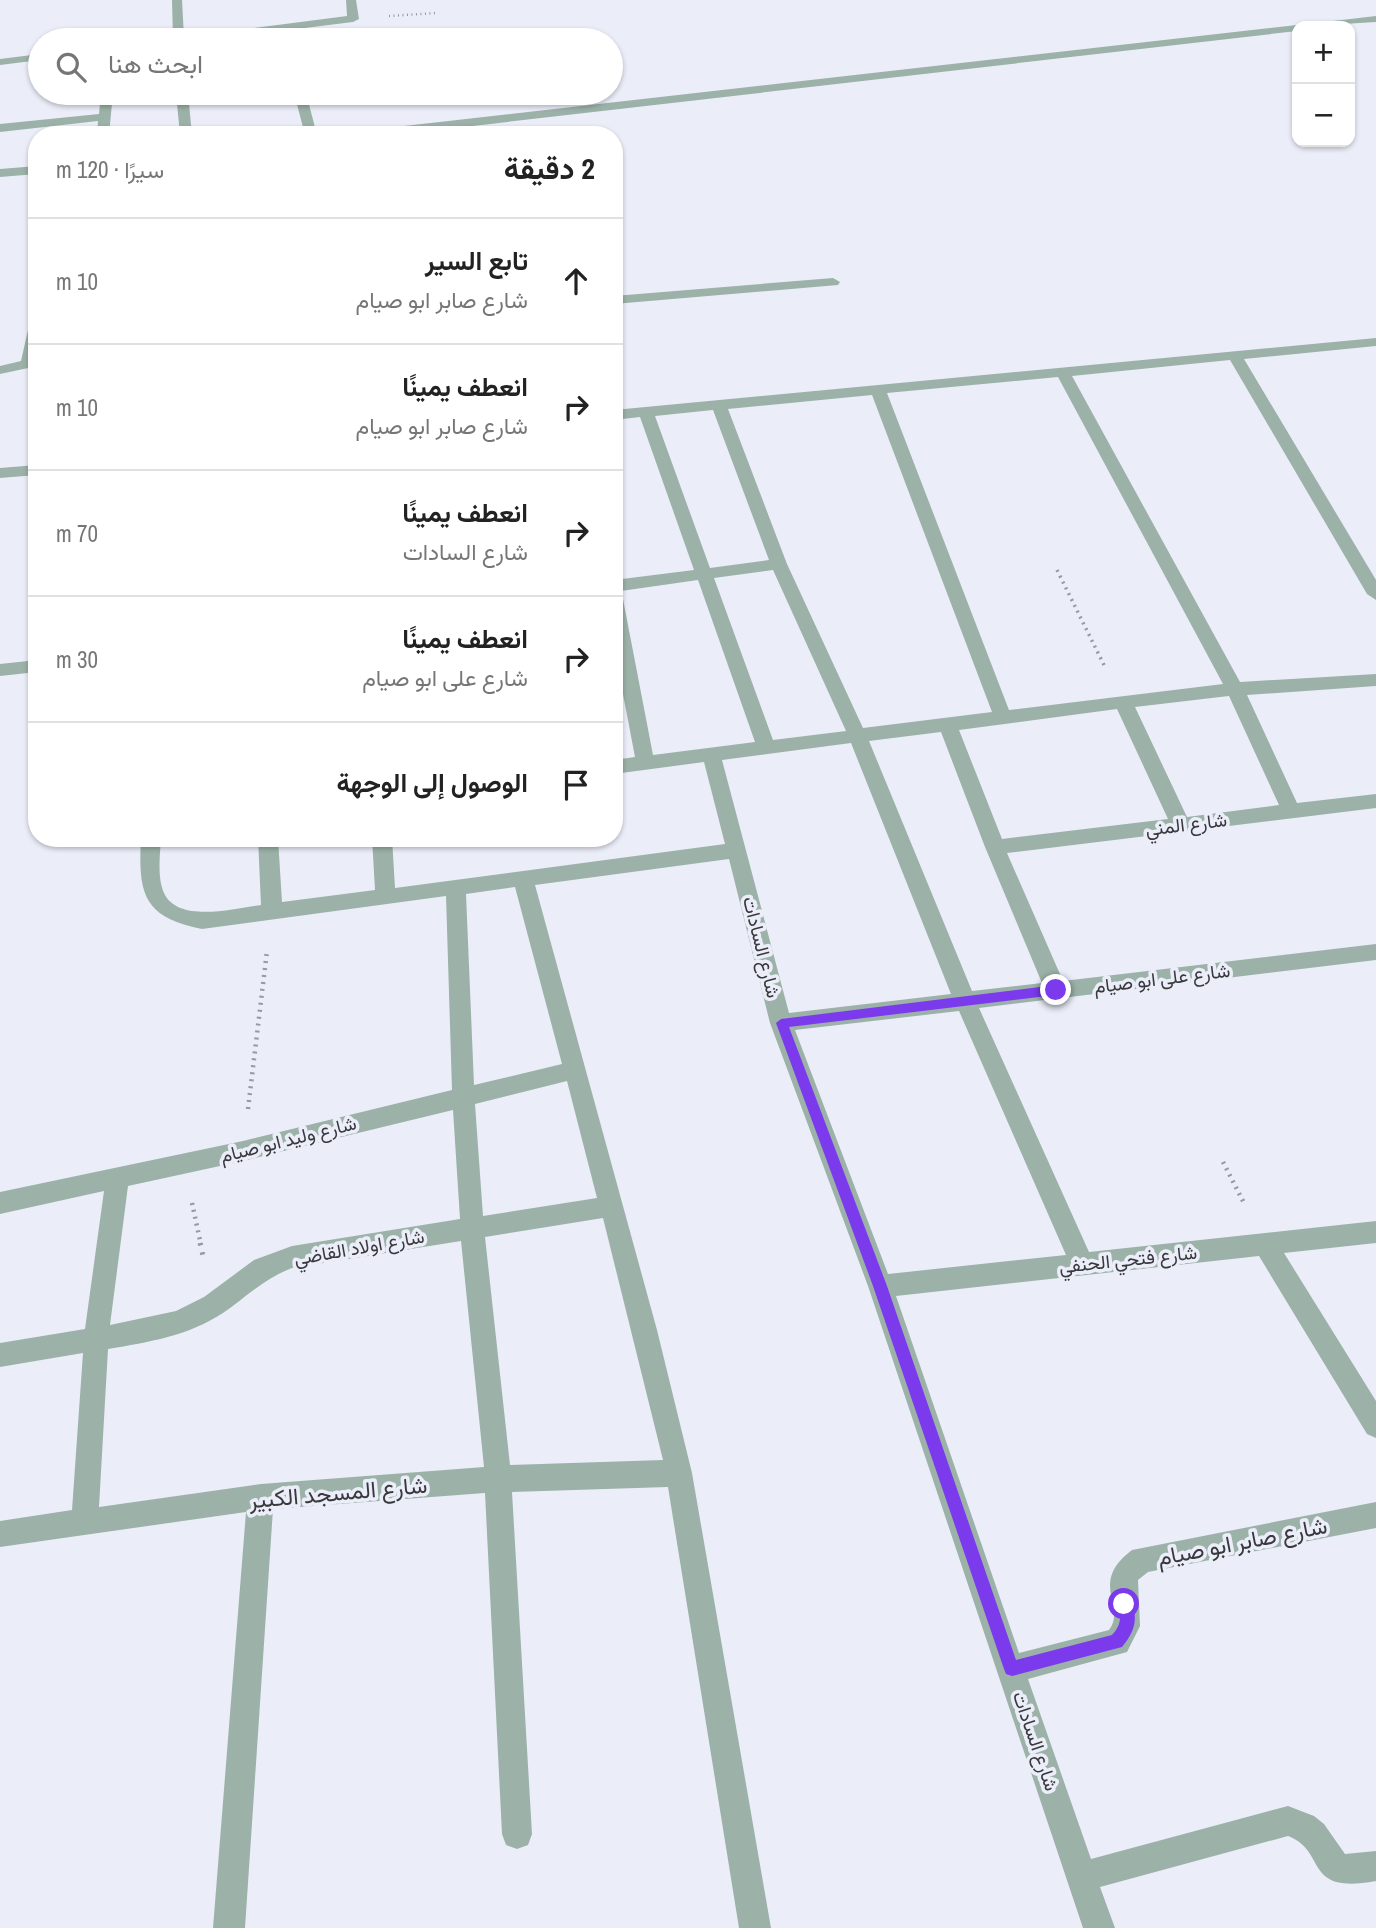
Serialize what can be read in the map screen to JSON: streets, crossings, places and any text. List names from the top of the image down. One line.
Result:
{"streets":{"street":["شارع المني","شارع السادات","شارع على ابو صيام","شارع وليد ابو صيام","شارع اولاد القاضي","شارع فتحي الحنفي","شارع المسجد الكبير","شارع صابر ابو صيام"]},"crossings":[["شارع السادات","شارع على ابو صيام"],["شارع السادات","شارع فتحي الحنفي"],["شارع السادات","شارع صابر ابو صيام"]],"page":{"map_buttons":["+","−"],"search":"ابحث هنا","heading":["2 دقيقة","سيرًا · 120 m"],"list":[["تابع السير","شارع صابر ابو صيام","10 m"],["انعطف يمينًا","شارع صابر ابو صيام","10 m"],["انعطف يمينًا","شارع السادات","70 m"],["انعطف يمينًا","شارع على ابو صيام","30 m"],"الوصول إلى الوجهة"]}}
